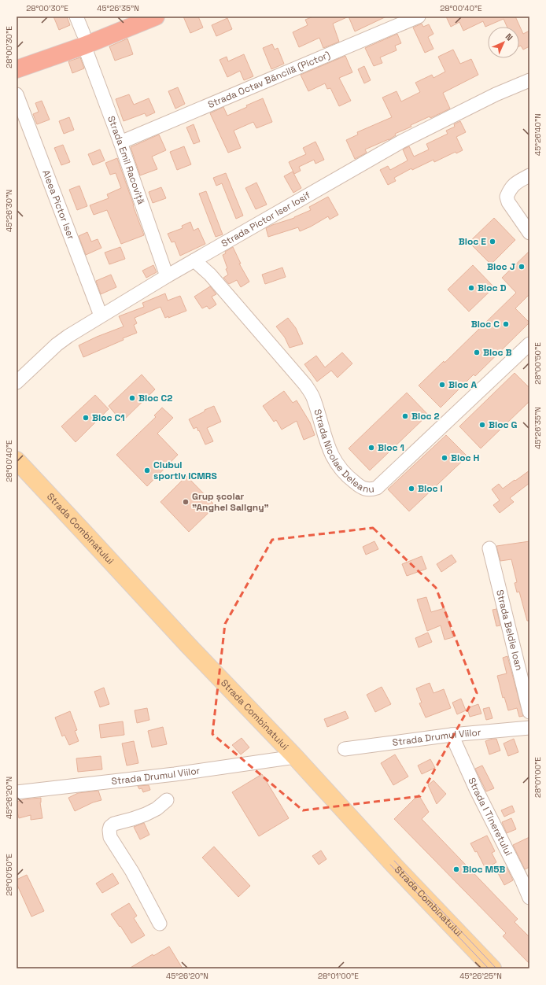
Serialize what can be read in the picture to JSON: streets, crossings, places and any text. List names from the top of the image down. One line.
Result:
{"streets":{"main road":["Strada Combinatului"],"street":["Strada Octav Băncilă (Pictor)","Strada Emil Racoviță","Aleea Pictor Iser","Strada Pictor Iser Iosif","Strada Nicolae Deleanu","Strada Beldie Ioan","Strada Drumul Viilor","Strada I Tineretului"]},"crossings":[["Strada Octav Băncilă (Pictor)","Strada Emil Racoviță"],["Strada Emil Racoviță","Strada Pictor Iser Iosif"],["Aleea Pictor Iser","Strada Pictor Iser Iosif"],["Strada Pictor Iser Iosif","Strada Nicolae Deleanu"],["Strada Combinatului","Strada Drumul Viilor"],["Strada Drumul Viilor","Strada I Tineretului"]],"places":["Bloc E","Bloc J","Bloc D","Bloc C","Bloc B","Bloc A","Bloc C2","Bloc 2","Bloc C1","Bloc G","Bloc 1","Bloc H","Clubul sportiv ICMRS","Bloc I","Grup școlar \"Anghel Saligny\"","Bloc M5B"],"north":"top right","coordinates":["28°00'30\"E","45°26'35\"N","28°00'40\"E","45°26'40\"N","45°26'30\"N","28°00'50\"E","28°01'00\"E","45°26'20\"N","45°26'25\"N"]}
